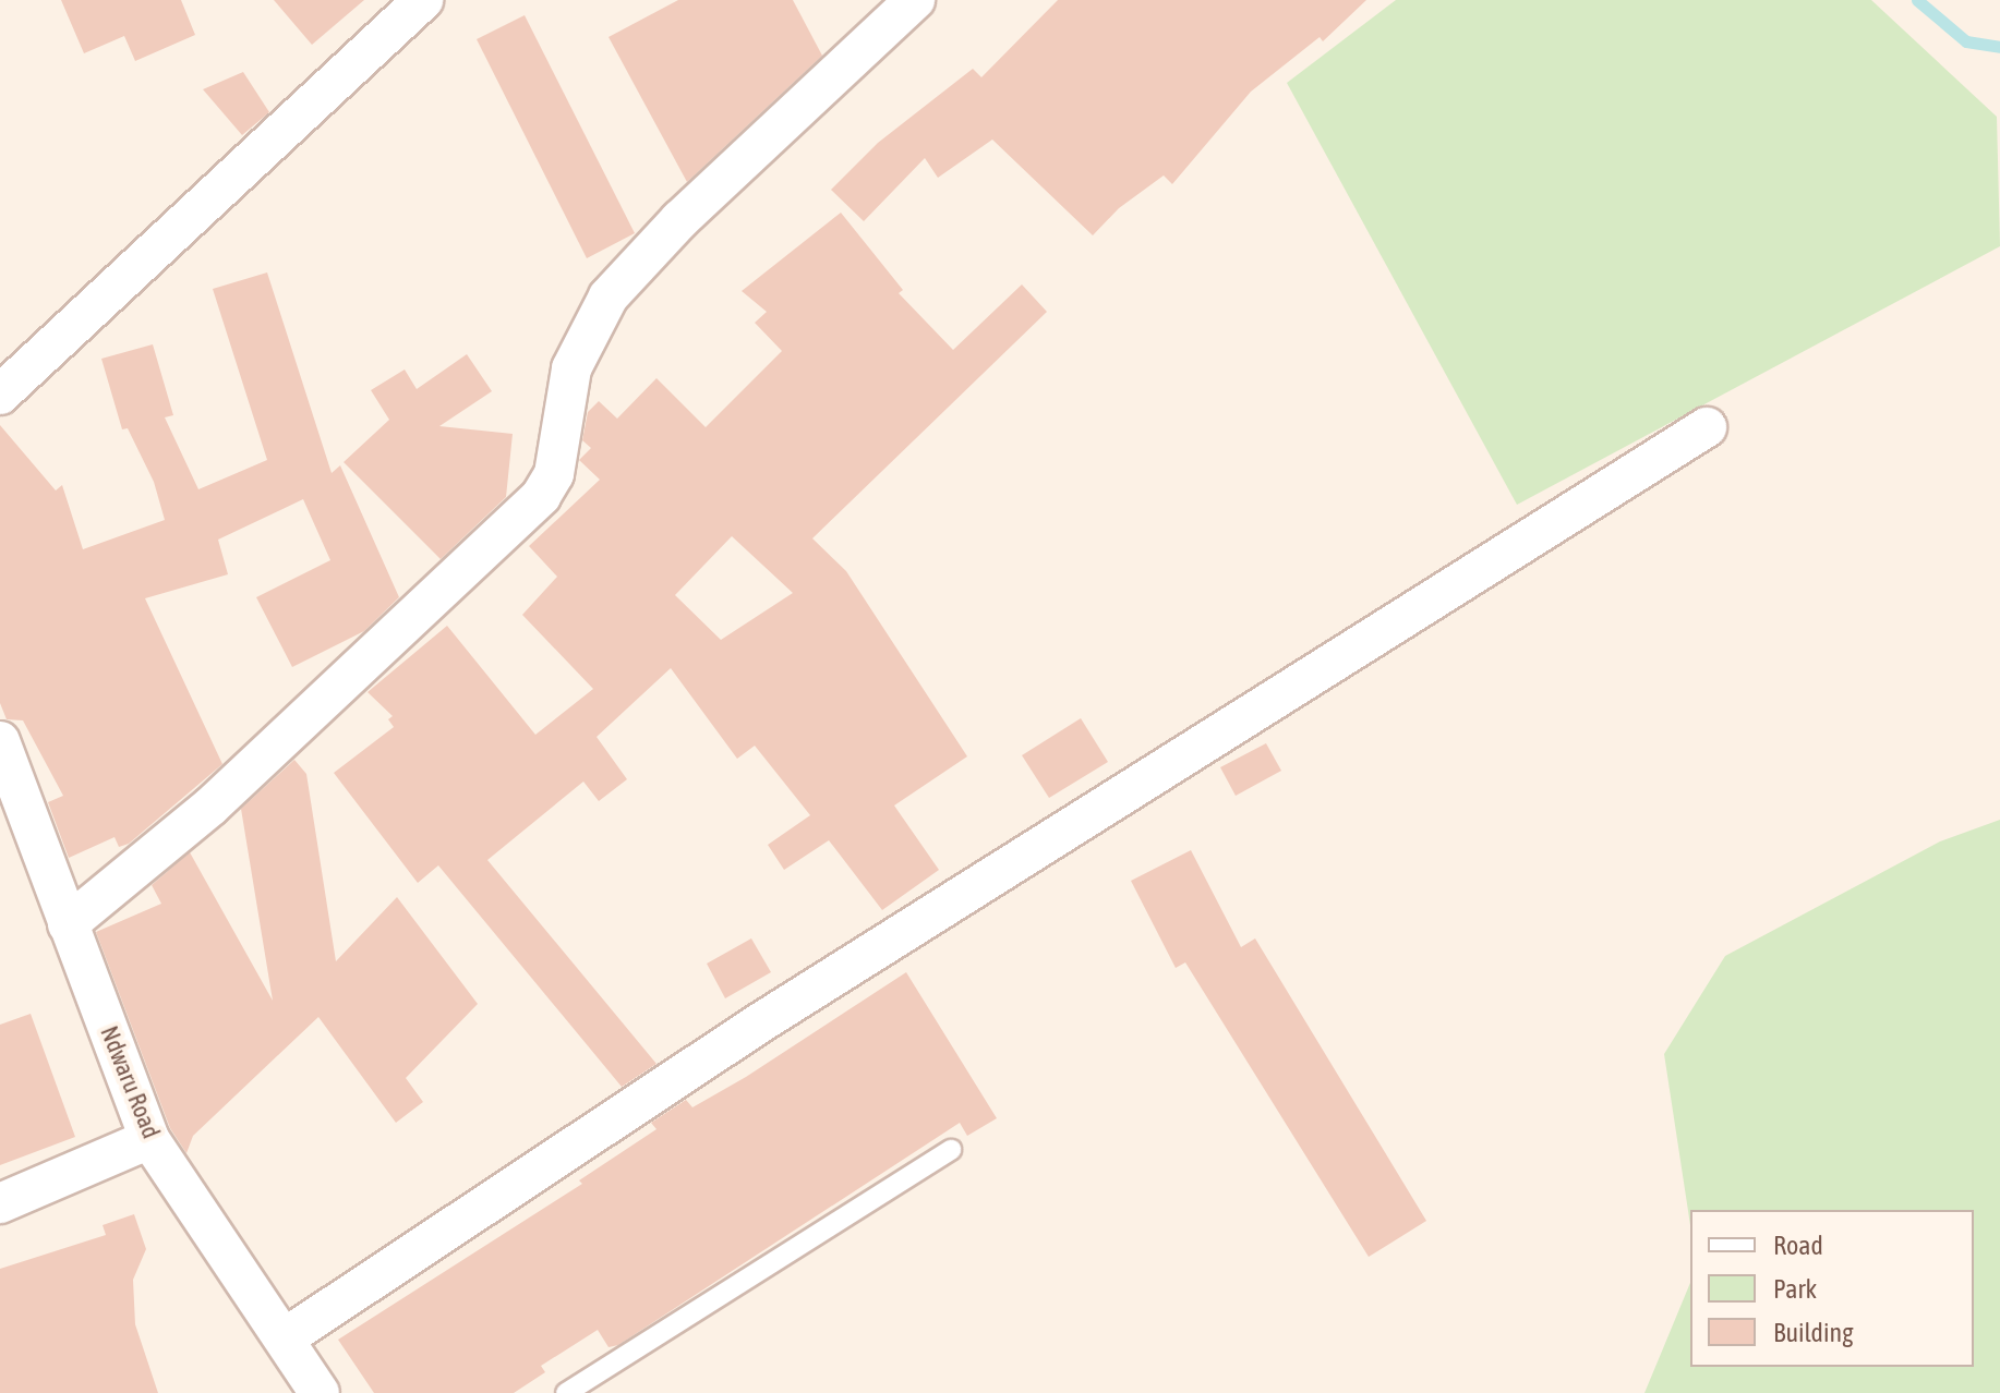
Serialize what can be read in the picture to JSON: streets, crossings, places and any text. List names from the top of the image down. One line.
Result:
{"streets":{"street":["Ndwaru Road"]},"legend":["Road","Park","Building"]}
